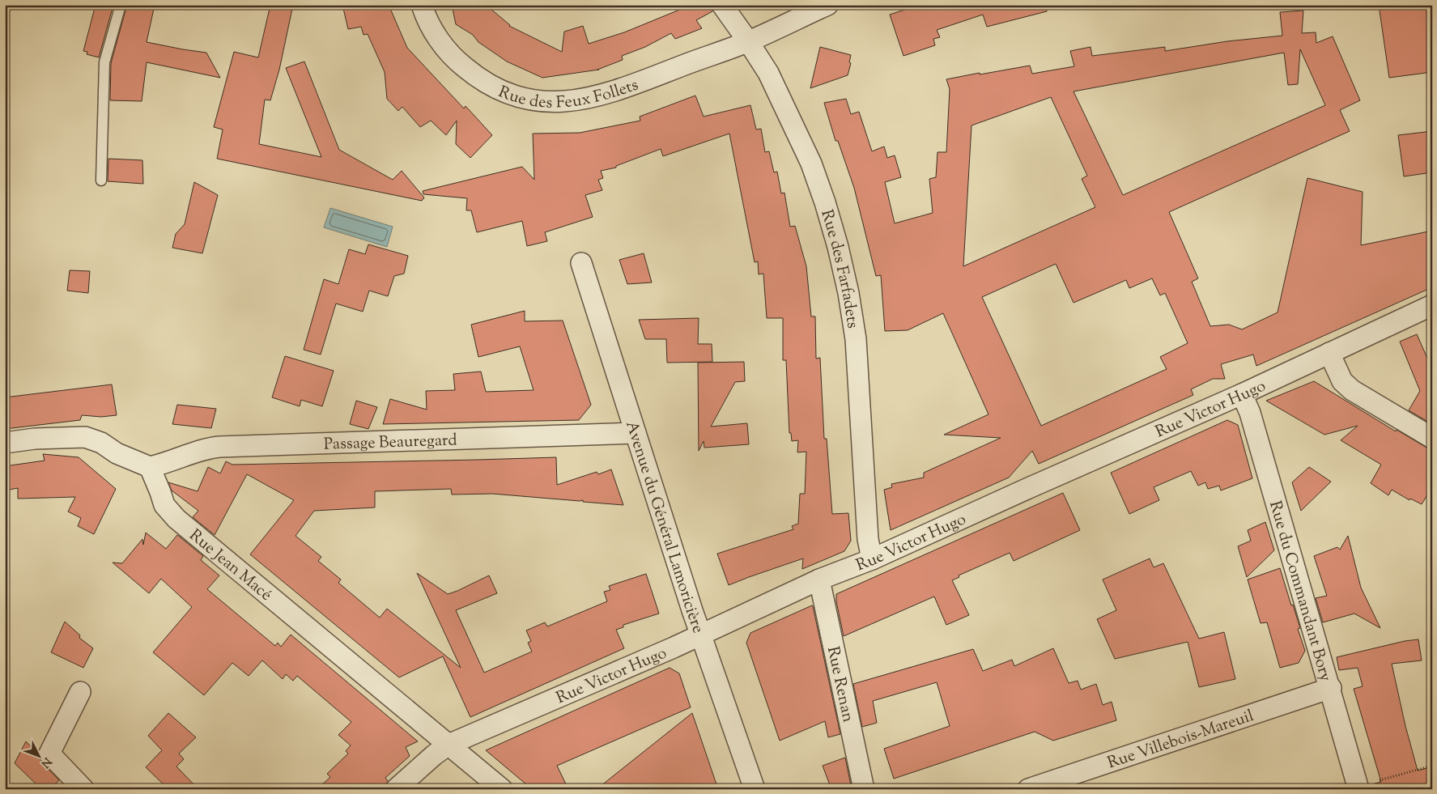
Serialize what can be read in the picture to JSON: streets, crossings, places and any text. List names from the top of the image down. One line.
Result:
{"streets":{"street":["Rue des Feux Follets","Rue des Farfadets","Rue Victor Hugo","Passage Beauregard","Avenue du Général Lamoricière","Rue Jean Macé","Rue du Commandant Bory","Rue Renan","Rue Villebois-Mareuil"]},"crossings":[["Rue des Feux Follets","Rue des Farfadets"],["Rue des Farfadets","Rue Victor Hugo"],["Rue Victor Hugo","Avenue du Général Lamoricière"],["Rue Victor Hugo","Rue Jean Macé"],["Rue Victor Hugo","Rue du Commandant Bory"],["Rue Victor Hugo","Rue Renan"],["Passage Beauregard","Avenue du Général Lamoricière"],["Passage Beauregard","Rue Jean Macé"],["Rue du Commandant Bory","Rue Villebois-Mareuil"]],"north":"bottom right"}
